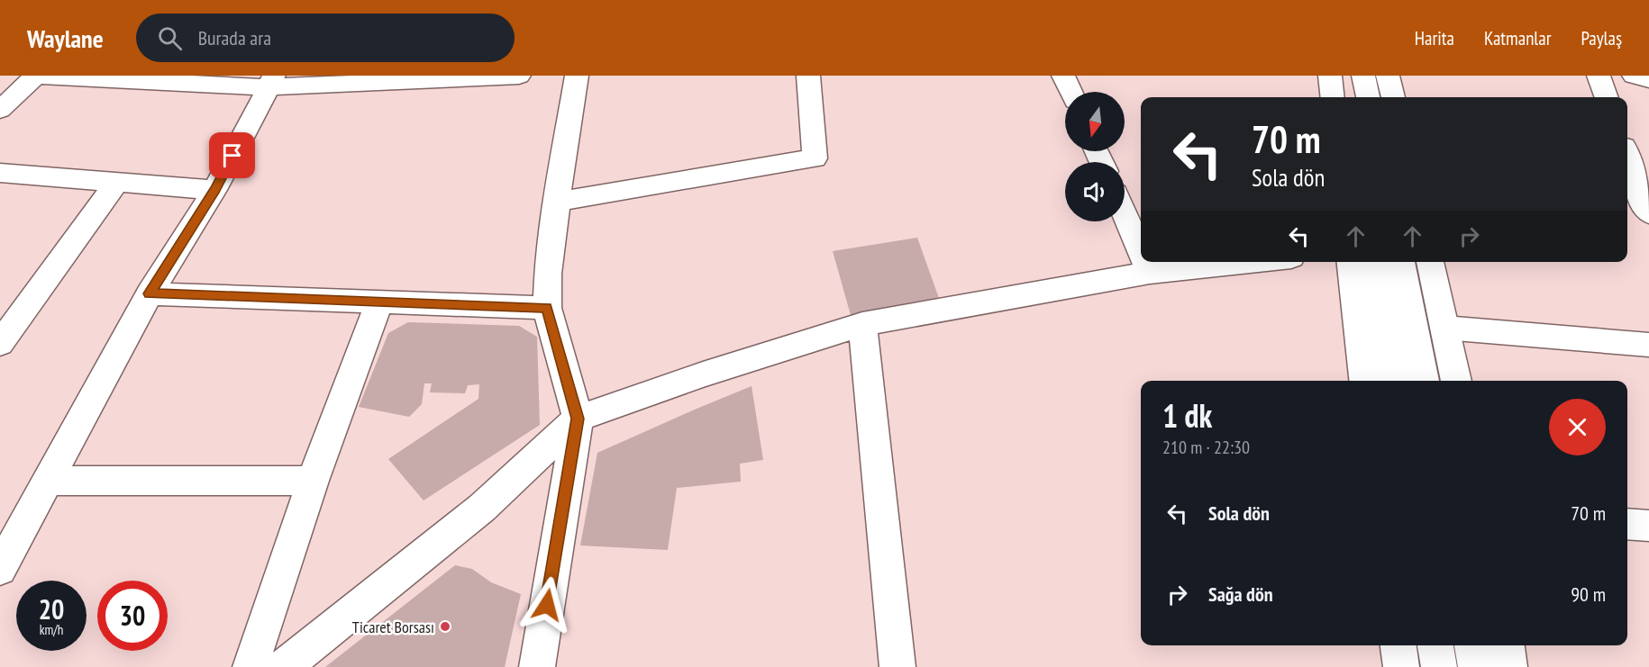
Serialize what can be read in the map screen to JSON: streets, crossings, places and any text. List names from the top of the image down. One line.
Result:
{"places":["Ticaret Borsası"],"north":"bottom","page":{"header":"Waylane","search":"Burada ara","nav":["Harita","Katmanlar","Paylaş"],"turn":["70 m","Sola dön"],"heading":["1 dk","210 m · 22:30"],"list":[{"name":"Sola dön","value":"70 m"},{"name":"Sağa dön","value":"90 m"}],"speed":"20 km/h","limit":"30"}}
